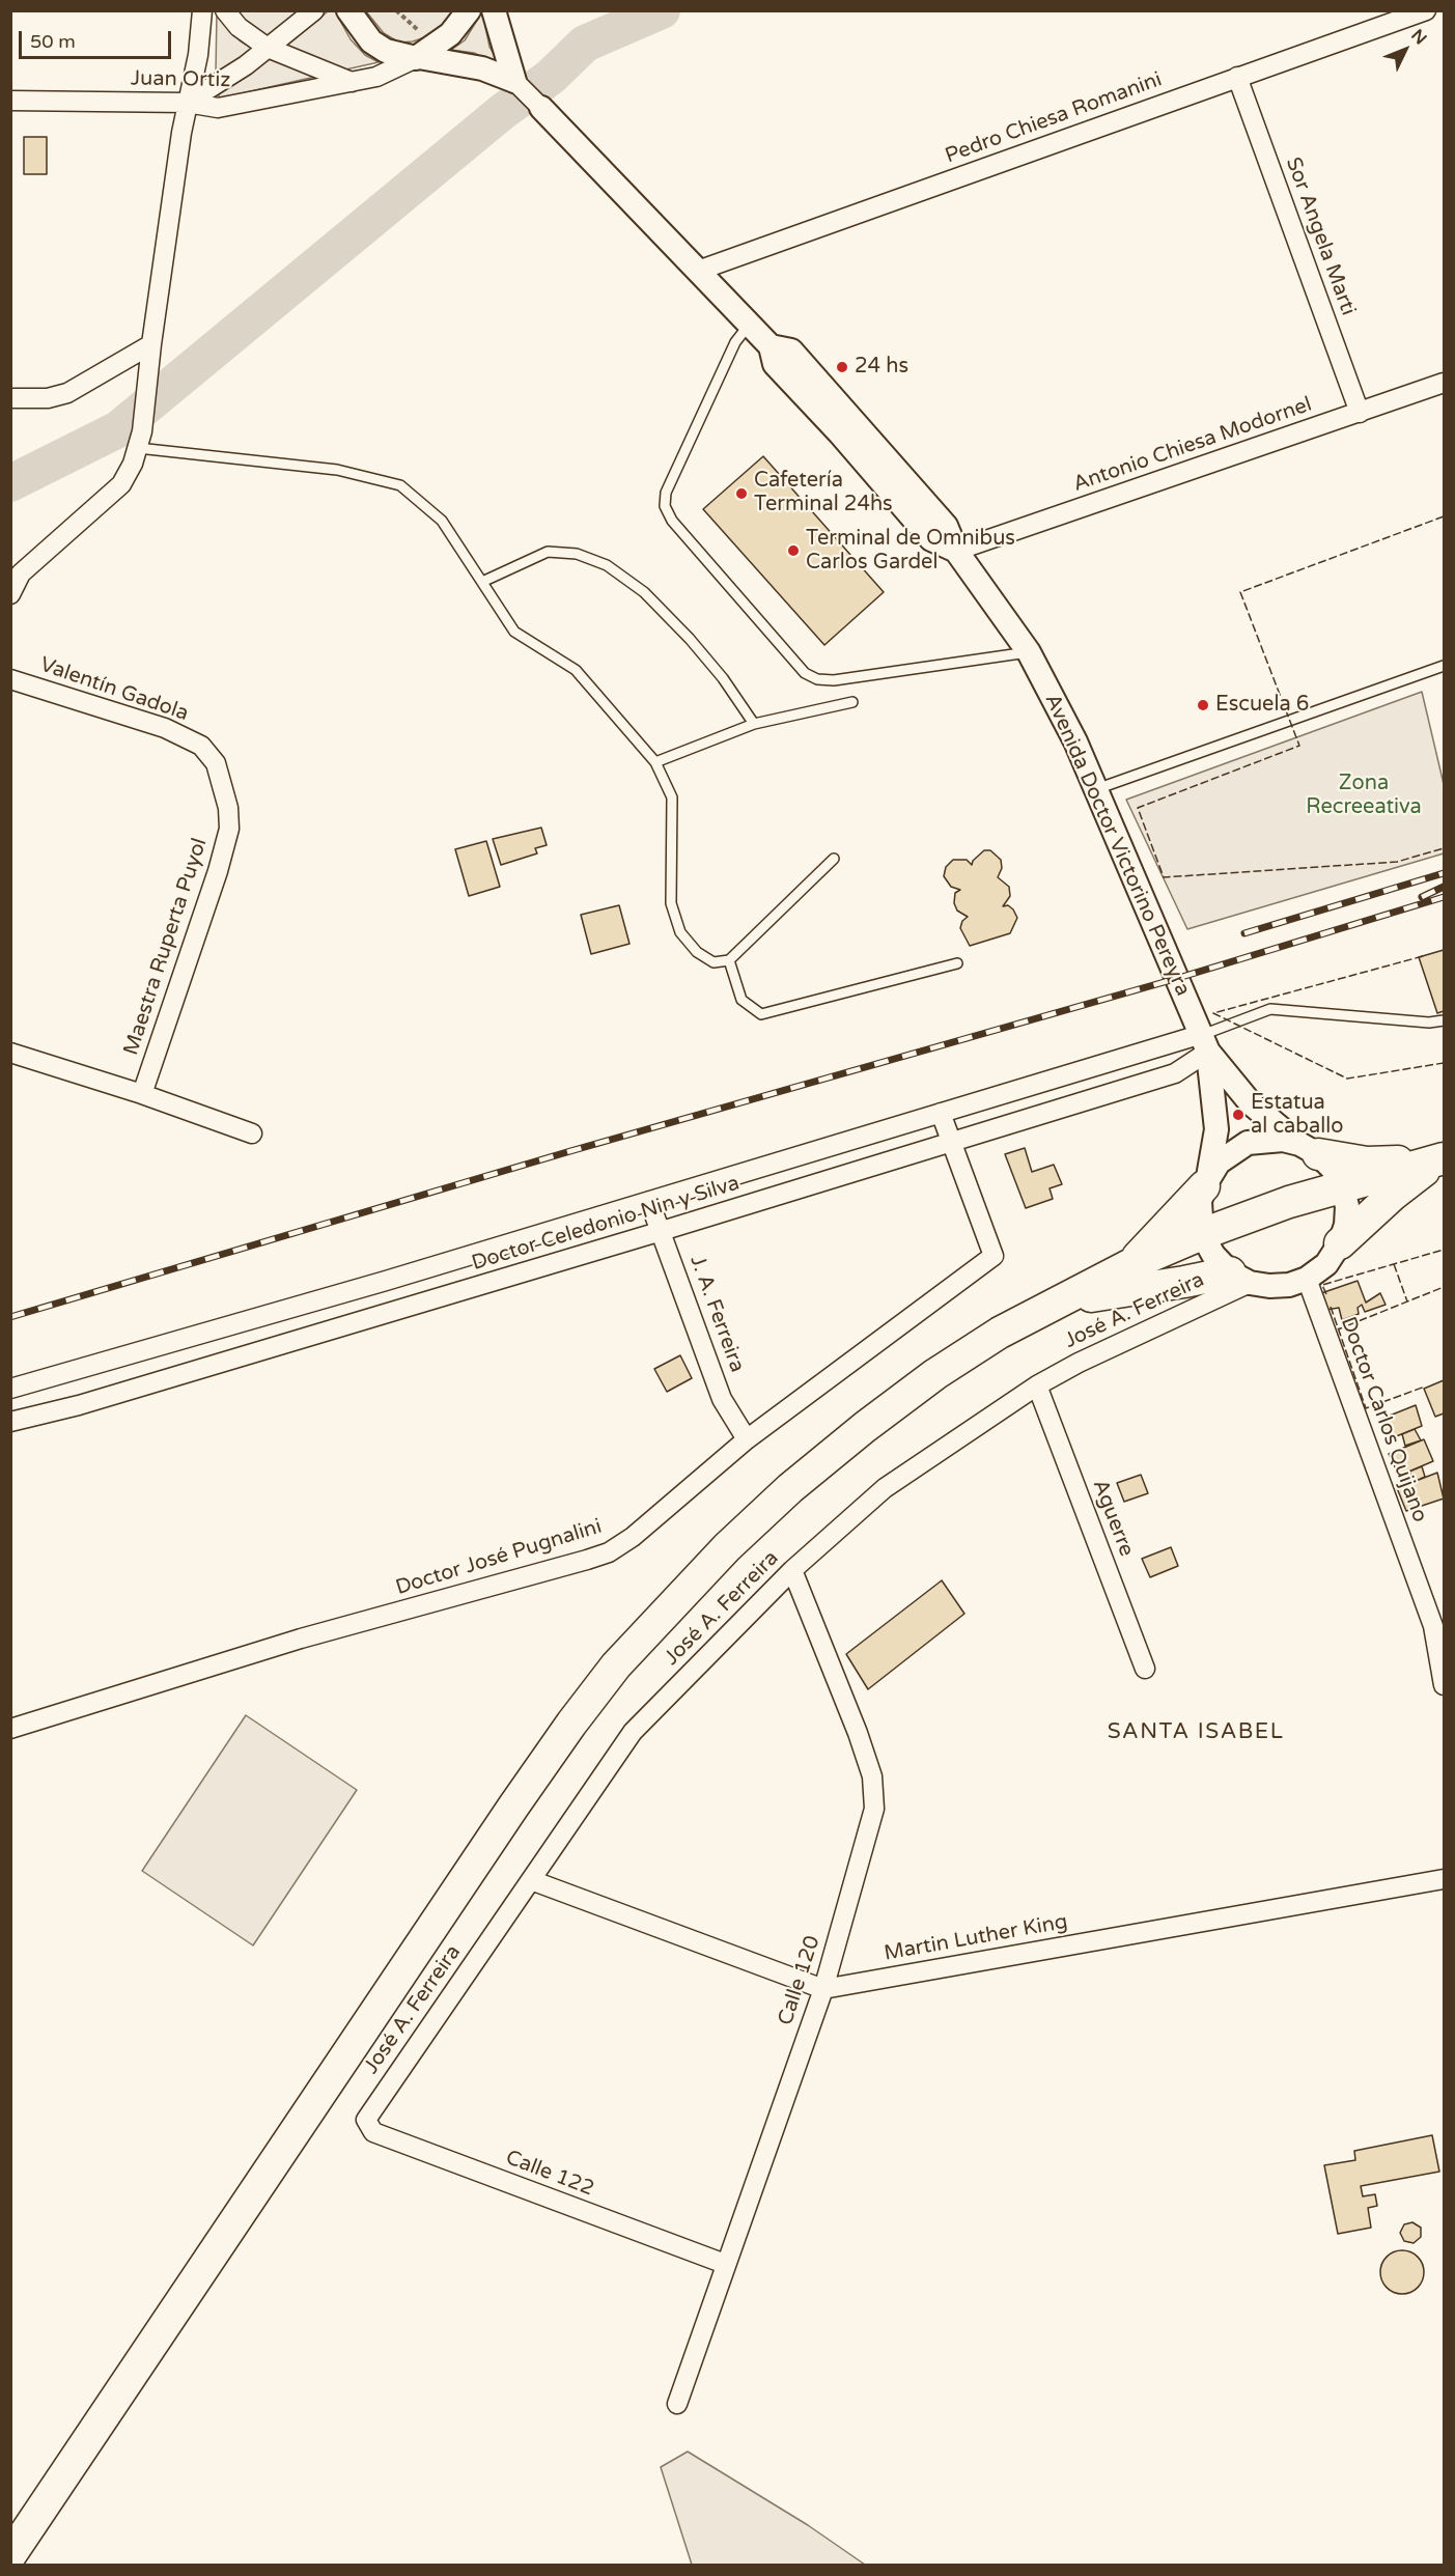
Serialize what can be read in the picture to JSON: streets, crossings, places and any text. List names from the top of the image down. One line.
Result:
{"streets":{"street":["Juan Ortiz","Pedro Chiesa Romanini","Sor Angela Marti","Antonio Chiesa Modornel","Valentín Gadola","Avenida Doctor Victorino Pereyra","Maestra Ruperta Puyol","Doctor Celedonio Nin y Silva","José A. Ferreira","J. A. Ferreira","Doctor Carlos Quijano","Aguerre","Doctor José Pugnalini","Martin Luther King","Calle 120","Calle 122"]},"crossings":[["Pedro Chiesa Romanini","Sor Angela Marti"],["Pedro Chiesa Romanini","Avenida Doctor Victorino Pereyra"],["Sor Angela Marti","Antonio Chiesa Modornel"],["Antonio Chiesa Modornel","Avenida Doctor Victorino Pereyra"],["Valentín Gadola","Maestra Ruperta Puyol"],["Avenida Doctor Victorino Pereyra","Doctor Celedonio Nin y Silva"],["Doctor Celedonio Nin y Silva","J. A. Ferreira"],["Doctor Celedonio Nin y Silva","Doctor José Pugnalini"],["José A. Ferreira","Aguerre"],["José A. Ferreira","Calle 120"],["José A. Ferreira","Calle 122"],["J. A. Ferreira","Doctor José Pugnalini"],["Martin Luther King","Calle 120"],["Calle 120","Calle 122"]],"districts":["SANTA ISABEL"],"parks":["Zona Recreeativa"],"places":["24 hs","Cafetería Terminal 24hs","Terminal de Omnibus Carlos Gardel","Escuela 6","Estatua al caballo"],"scale_bar":"50 m","north":"top right"}
